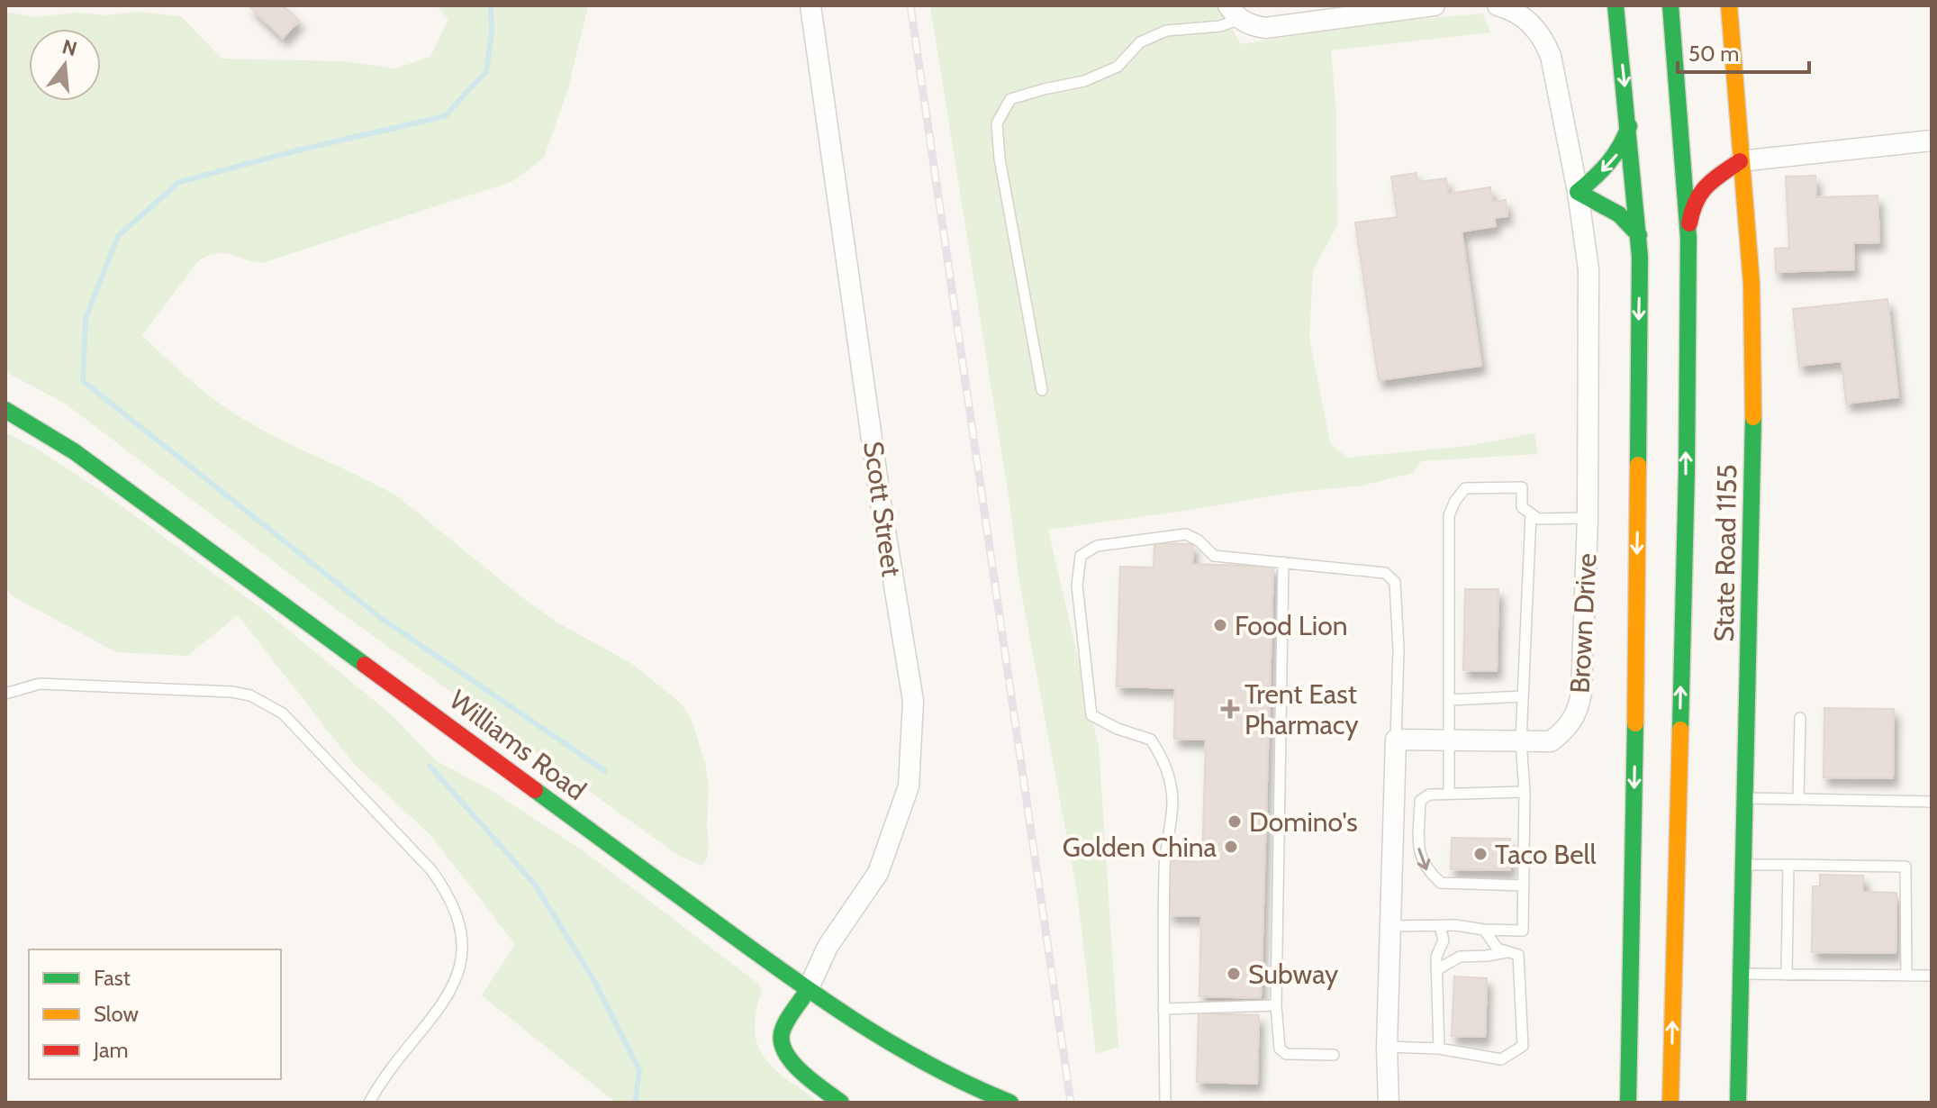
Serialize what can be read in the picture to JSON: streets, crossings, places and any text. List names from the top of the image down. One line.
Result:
{"streets":{"main road":["State Road 1155","Williams Road"],"street":["Scott Street","Brown Drive"]},"crossings":[["Scott Street","Williams Road"]],"places":{"other":["Food Lion","Domino's","Golden China","Taco Bell","Subway"],"health":["Trent East Pharmacy"]},"legend":["Fast","Slow","Jam"],"scale_bar":"50 m","north":"top"}
